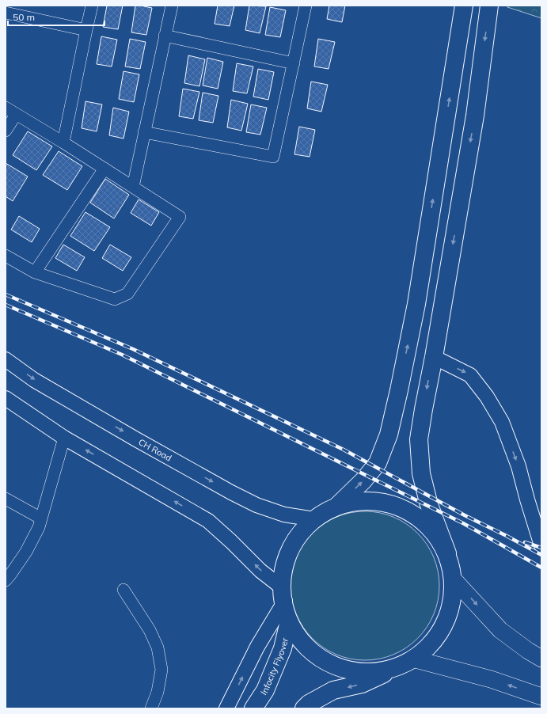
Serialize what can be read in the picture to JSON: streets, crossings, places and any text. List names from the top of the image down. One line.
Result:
{"streets":{"highway":["Infocity Flyover"],"street":["CH Road"]},"scale_bar":"50 m"}
